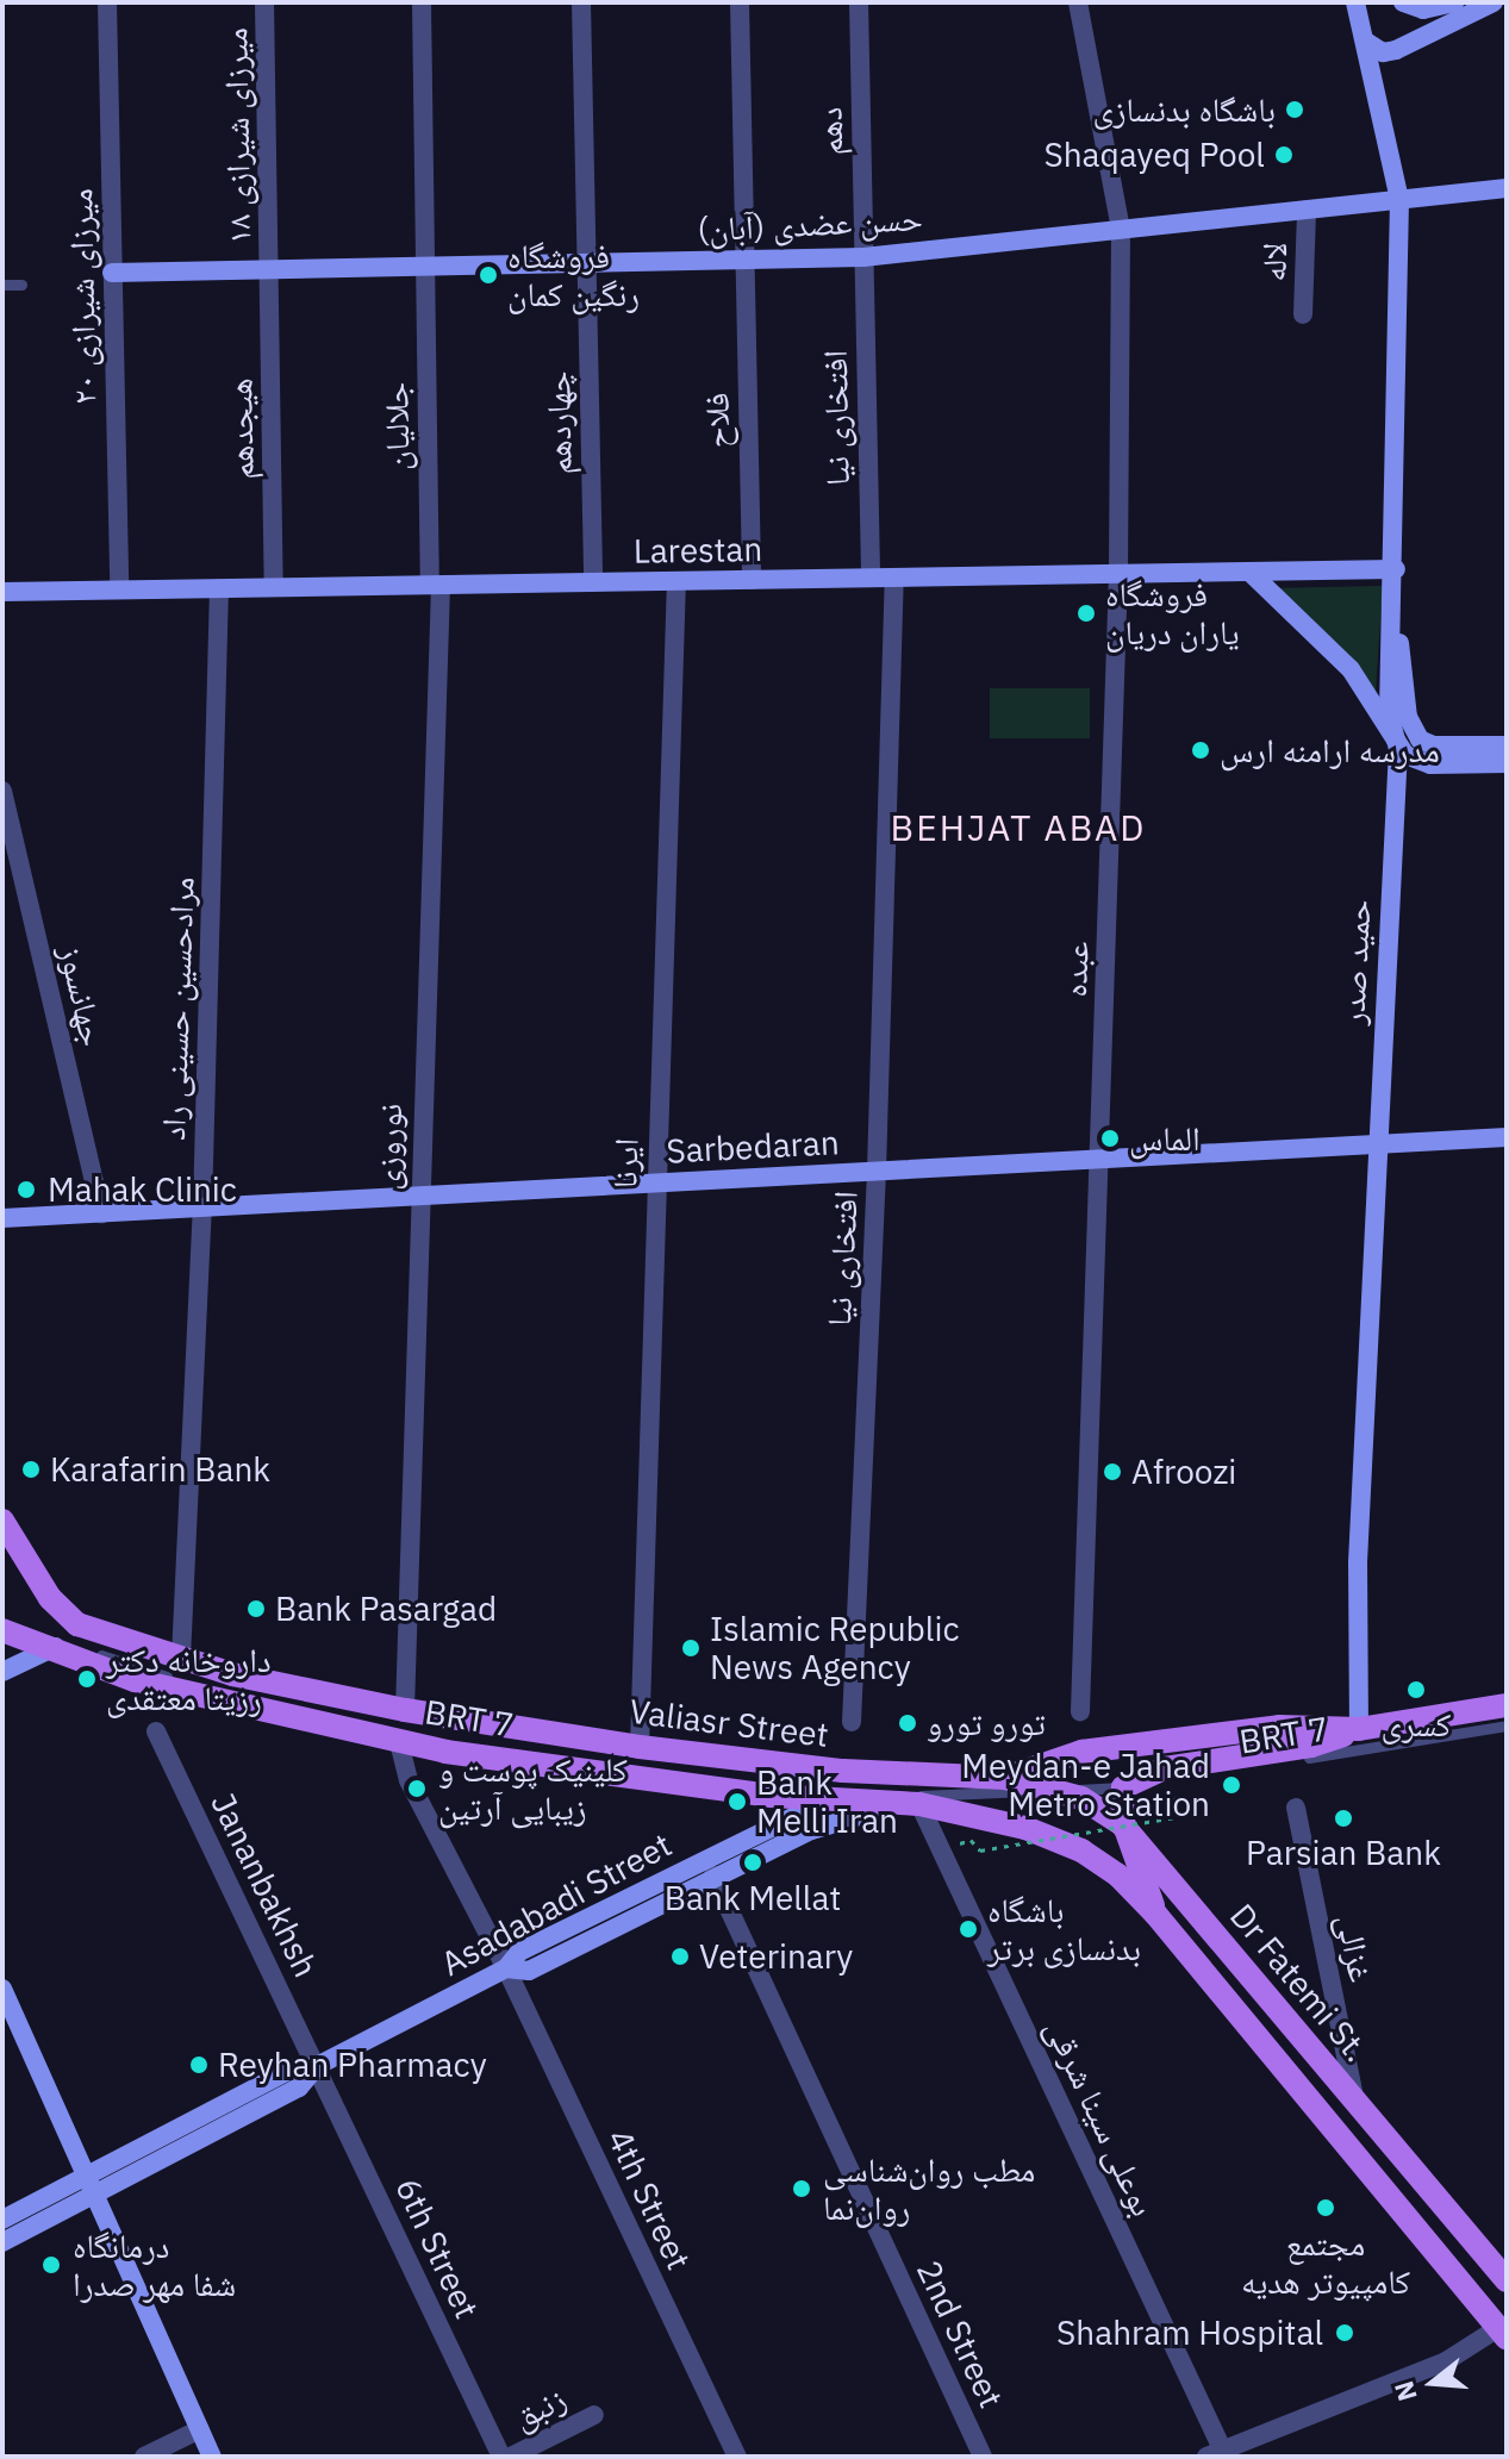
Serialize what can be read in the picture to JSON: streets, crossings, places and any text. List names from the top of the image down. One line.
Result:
{"streets":{"main road":["Valiasr Street","Dr Fatemi St."],"street":["دهم","میرزای شیرازی ۱۸","حسن عضدی (آبان)","لاله","میرزای شیرازی ۲۰","افتخاری نیا","فلاح","چهاردهم","جلالیان","هیجدهم","Larestan","حمید صدر","عبده","جهانسوز","مرادحسین حسینی راد","نوروزی","Sarbedaran","ايرنا","Jananbakhsh","Asadabadi Street","غزالی","بوعلی سینا شرقی","4th Street","6th Street","2nd Street","زنبق"],"lane":["BRT 7"]},"crossings":[["دهم","حسن عضدی (آبان)"],["دهم","افتخاری نیا"],["میرزای شیرازی ۱۸","حسن عضدی (آبان)"],["میرزای شیرازی ۱۸","هیجدهم"],["حسن عضدی (آبان)","لاله"],["حسن عضدی (آبان)","میرزای شیرازی ۲۰"],["حسن عضدی (آبان)","افتخاری نیا"],["حسن عضدی (آبان)","فلاح"],["حسن عضدی (آبان)","چهاردهم"],["حسن عضدی (آبان)","جلالیان"],["حسن عضدی (آبان)","هیجدهم"],["حسن عضدی (آبان)","حمید صدر"],["حسن عضدی (آبان)","عبده"],["میرزای شیرازی ۲۰","Larestan"],["افتخاری نیا","Larestan"],["افتخاری نیا","Sarbedaran"],["فلاح","Larestan"],["چهاردهم","Larestan"],["جلالیان","Larestan"],["جلالیان","نوروزی"],["هیجدهم","Larestan"],["Larestan","حمید صدر"],["Larestan","عبده"],["Larestan","مرادحسین حسینی راد"],["Larestan","نوروزی"],["Larestan","ايرنا"],["حمید صدر","Sarbedaran"],["حمید صدر","Valiasr Street"],["عبده","Sarbedaran"],["جهانسوز","Sarbedaran"],["مرادحسین حسینی راد","Sarbedaran"],["مرادحسین حسینی راد","Valiasr Street"],["نوروزی","Sarbedaran"],["نوروزی","Valiasr Street"],["Sarbedaran","ايرنا"],["ايرنا","Valiasr Street"],["BRT 7","Valiasr Street"],["BRT 7","Asadabadi Street"],["BRT 7","Dr Fatemi St."],["Valiasr Street","Asadabadi Street"],["Valiasr Street","Dr Fatemi St."],["Valiasr Street","بوعلی سینا شرقی"],["Valiasr Street","4th Street"],["Jananbakhsh","Asadabadi Street"],["Jananbakhsh","6th Street"],["Asadabadi Street","4th Street"],["Asadabadi Street","6th Street"],["غزالی","Dr Fatemi St."]],"districts":["BEHJAT ABAD"],"places":["باشگاه بدنسازی","Shaqayeq Pool","فروشگاه رنگین کمان","فروشگاه یاران دریان","مدرسه ارامنه ارس","الماس","Mahak Clinic","Karafarin Bank","Afroozi","Bank Pasargad","Islamic Republic News Agency","داروخانه دکتر رزیتا معتقدی","كسرى","تورو تورو","Meydan-e Jahad Metro Station","کلینیک پوست و زیبایی آرتین","Bank Melli Iran","Parsian Bank","Bank Mellat","باشگاه بدنسازی برتر","Veterinary","Reyhan Pharmacy","مطب روان‌شناسی روان‌نما","مجتمع کامپیوتر هدیه","درمانگاه شفا مهر صدرا","Shahram Hospital"],"north":"left"}
